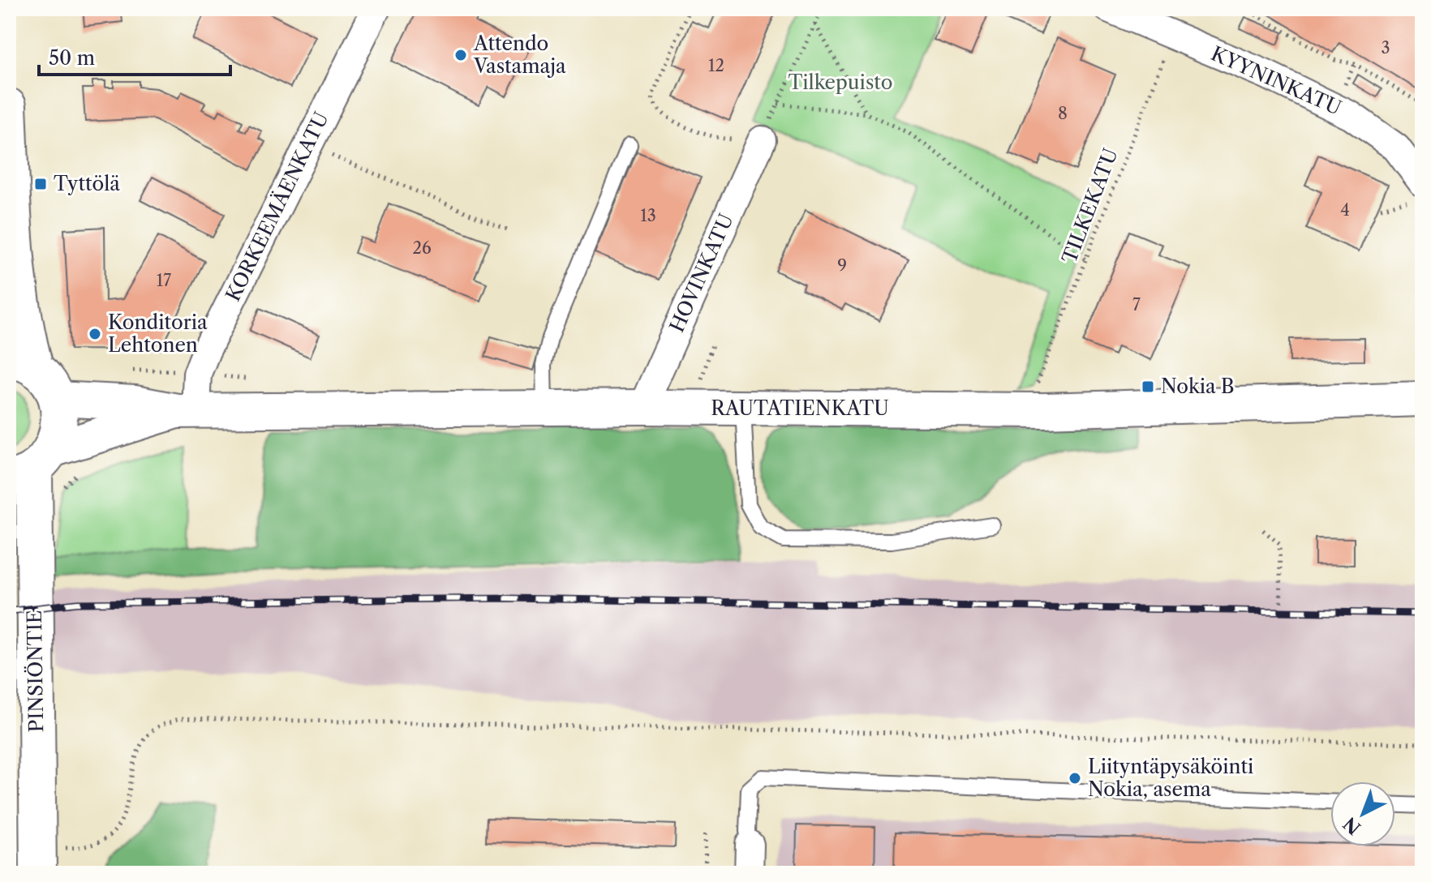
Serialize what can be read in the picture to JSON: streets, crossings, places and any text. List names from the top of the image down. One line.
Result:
{"streets":{"main road":["PINSIÖNTIE"],"street":["KYYNINKATU","KORKEEMÄENKATU","HOVINKATU","RAUTATIENKATU"],"path":["TILKEKATU"]},"crossings":[["KYYNINKATU","TILKEKATU"],["KORKEEMÄENKATU","RAUTATIENKATU"],["HOVINKATU","RAUTATIENKATU"],["RAUTATIENKATU","PINSIÖNTIE"]],"parks":["Tilkepuisto"],"places":{"other":["Attendo Vastamaja","Konditoria Lehtonen","Liityntäpysäköinti Nokia, asema"],"transit":["Tyttölä","Nokia B"]},"house_numbers":["3","12","8","4","13","26","9","17","7"],"scale_bar":"50 m","north":"bottom left"}
